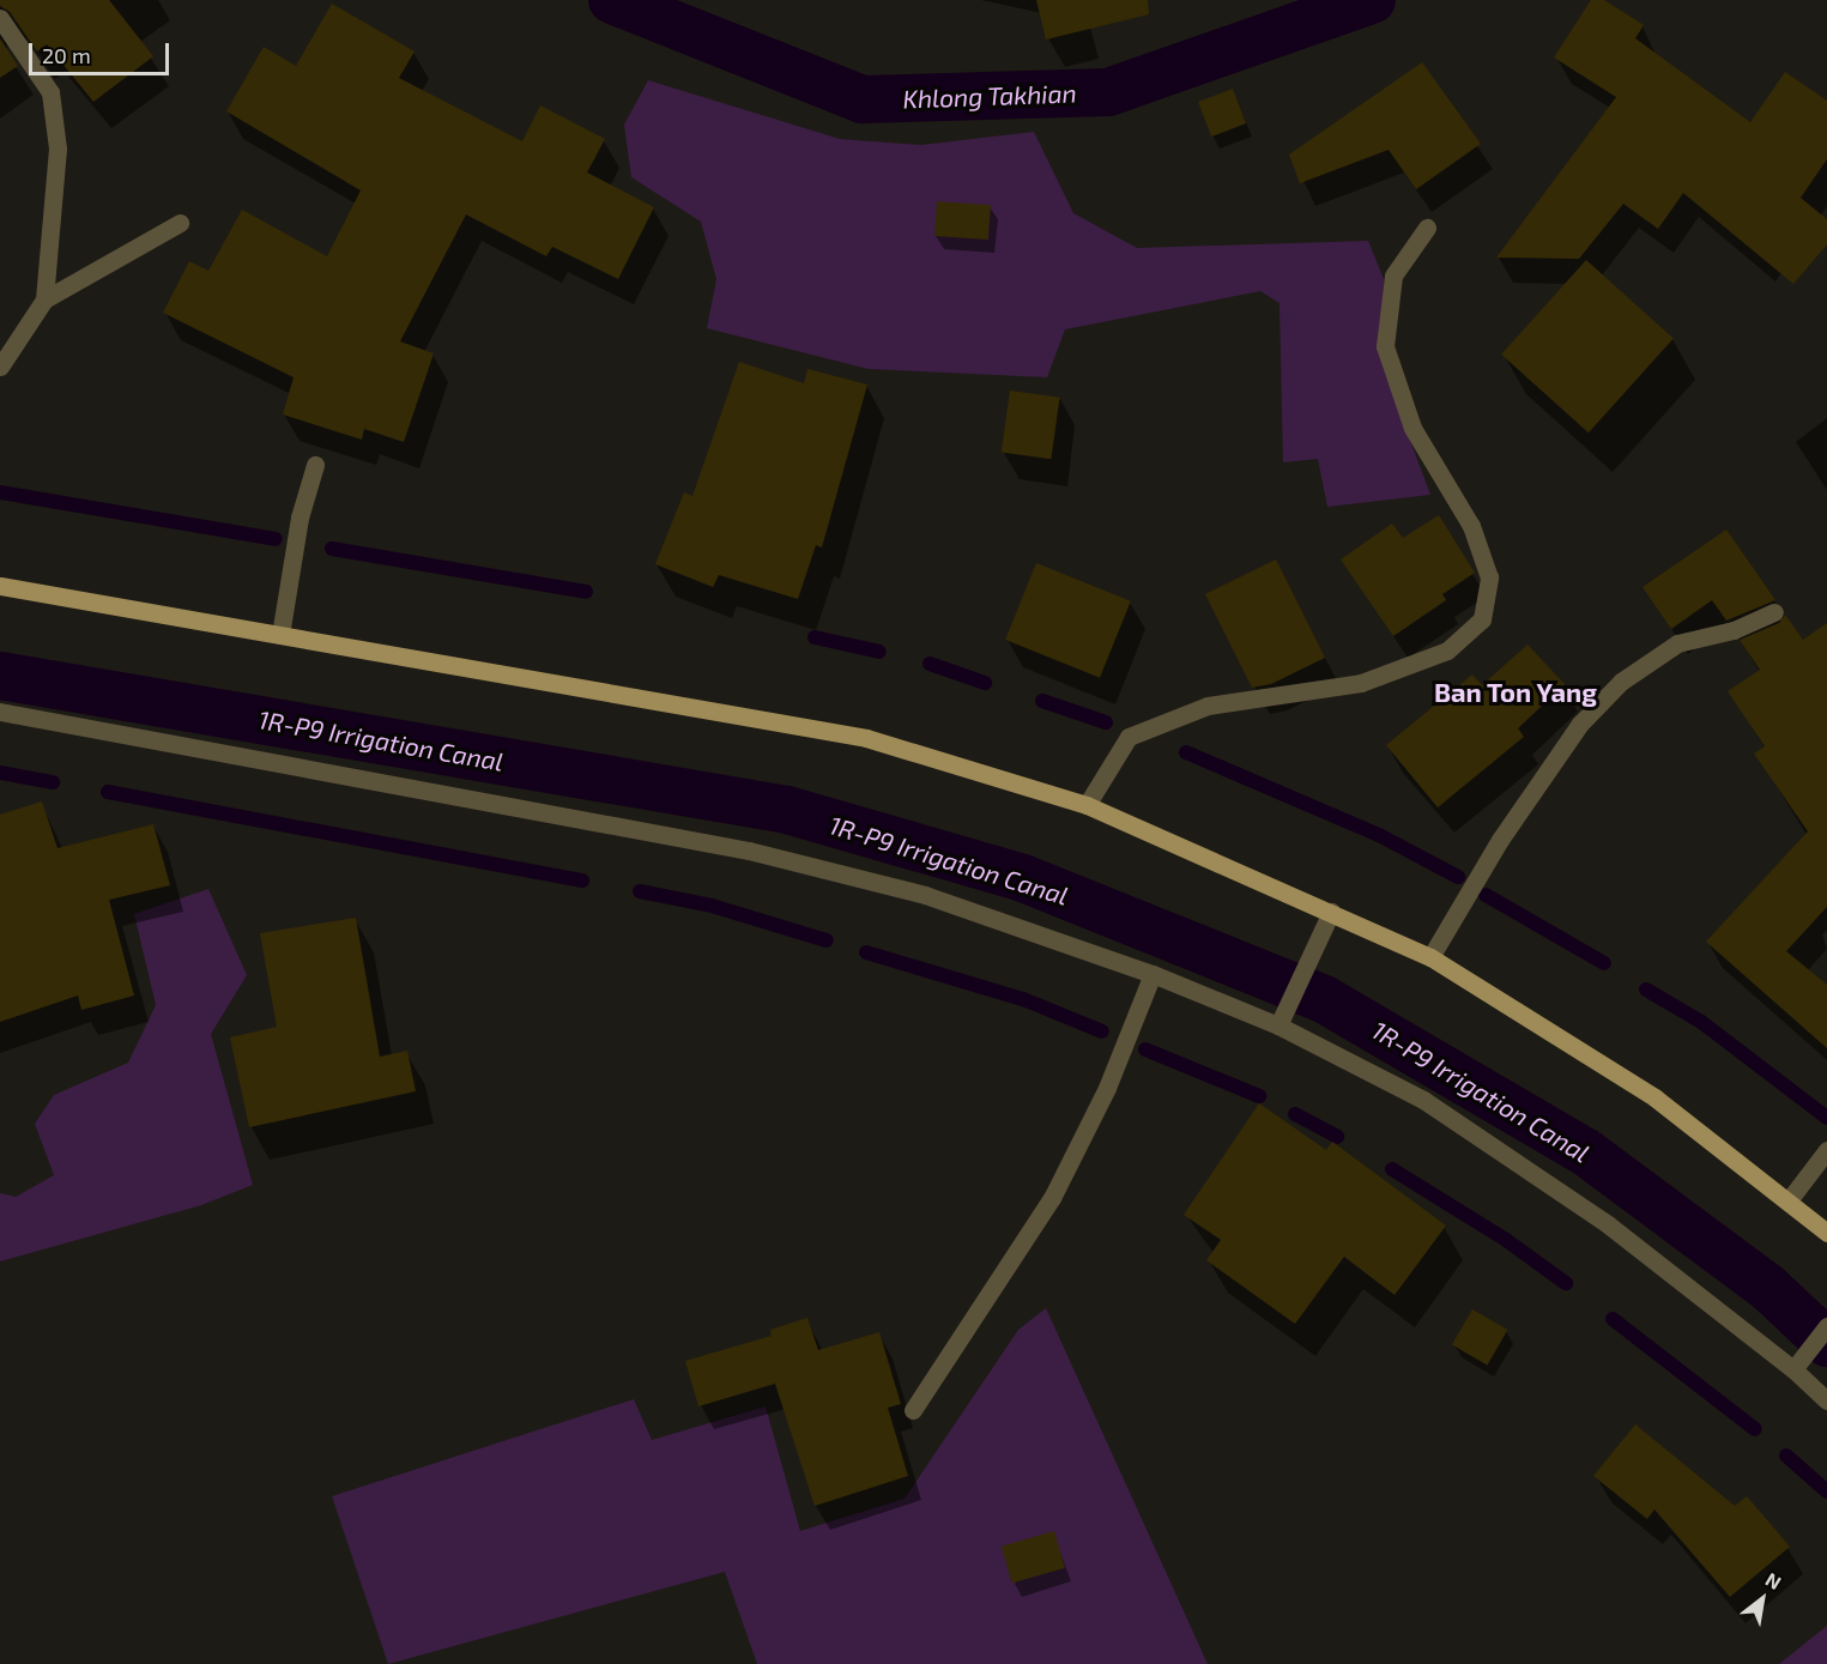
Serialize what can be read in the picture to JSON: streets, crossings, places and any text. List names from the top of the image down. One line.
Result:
{"districts":["Ban Ton Yang"],"water":["Khlong Takhian","1R-P9 Irrigation Canal"],"scale_bar":"20 m","north":"top right"}
